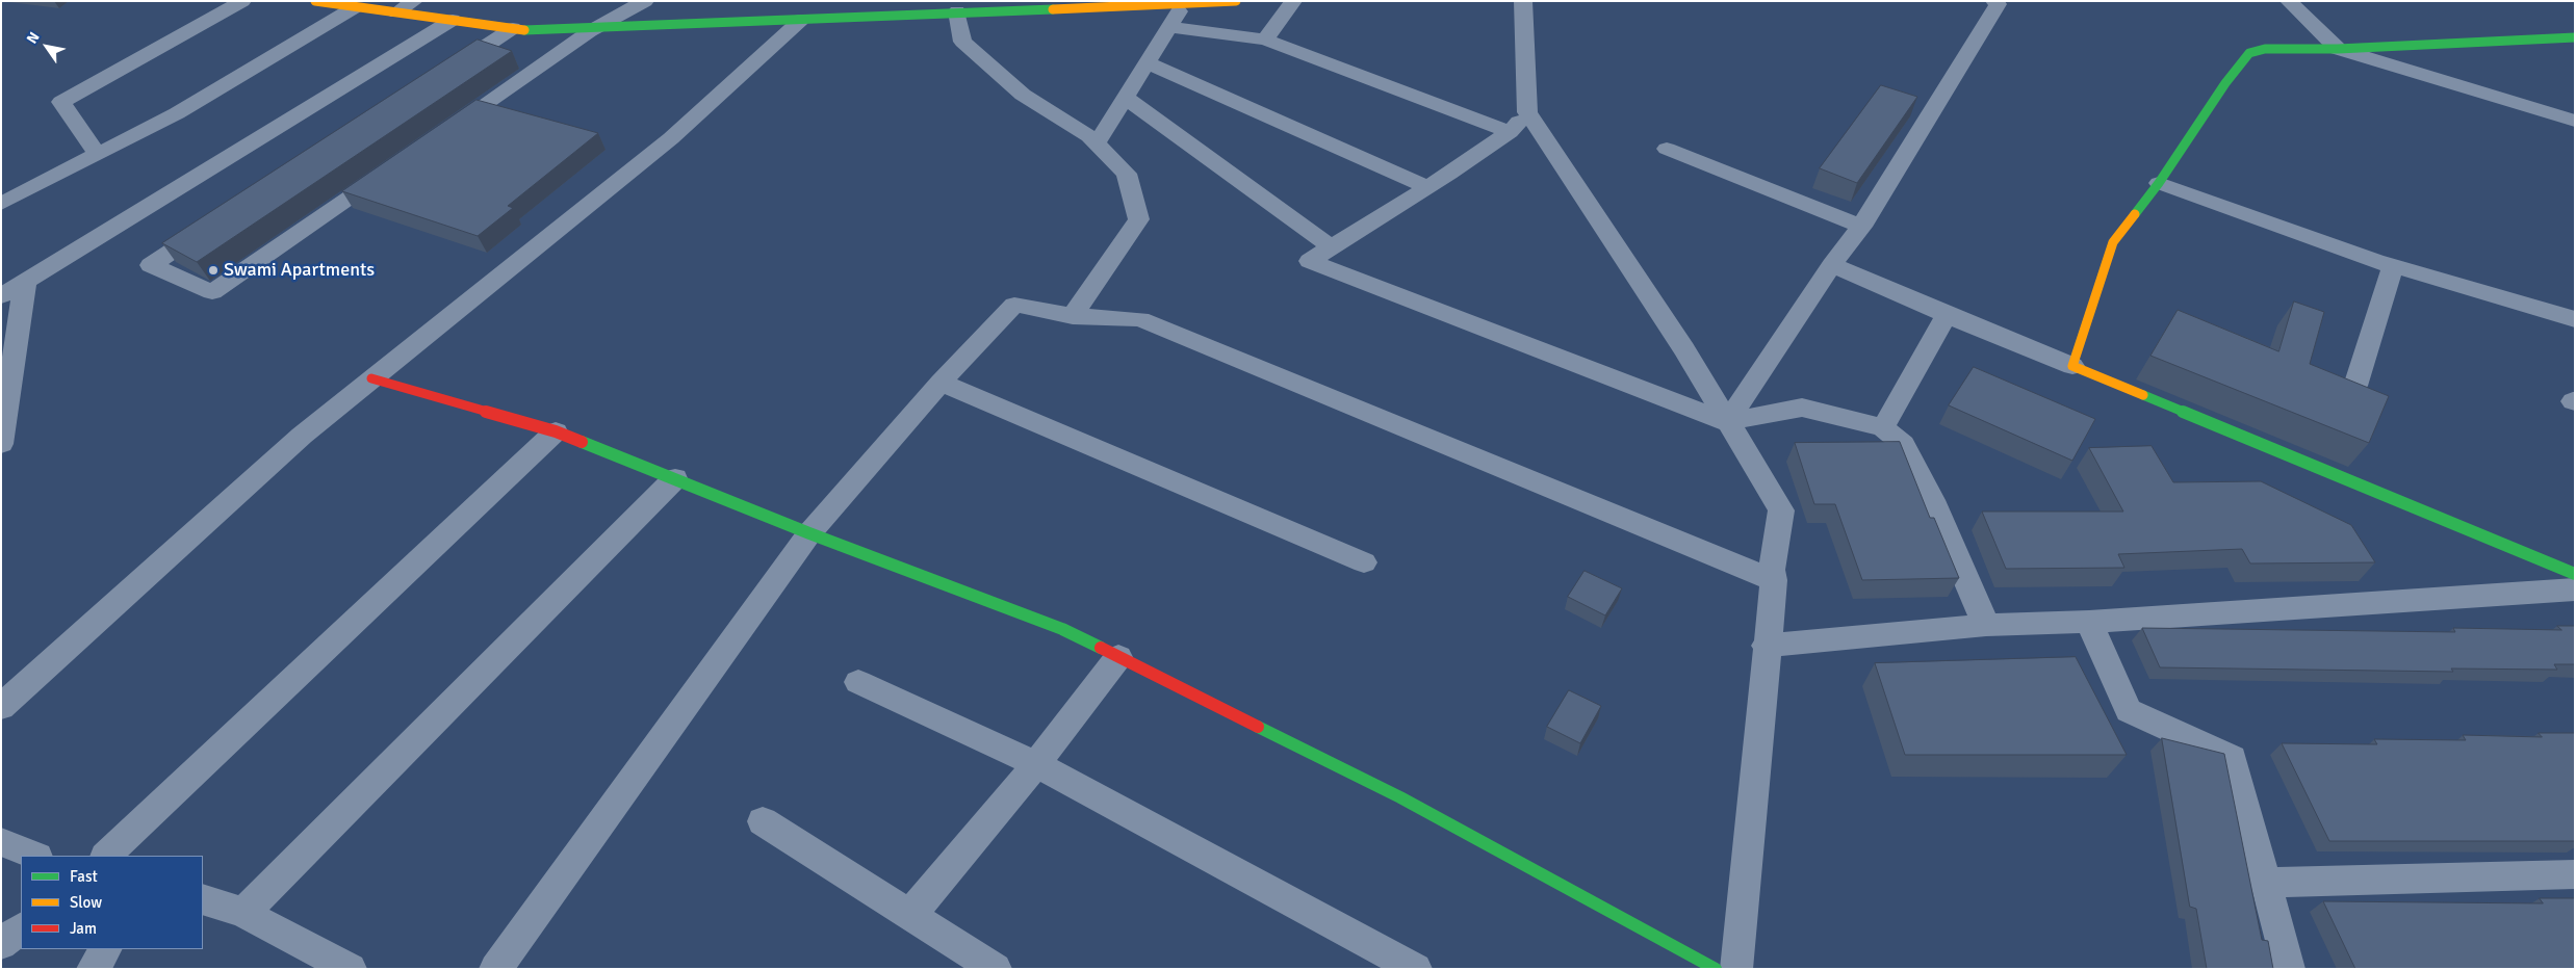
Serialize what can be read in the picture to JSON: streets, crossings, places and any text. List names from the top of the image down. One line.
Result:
{"places":["Swami Apartments"],"legend":["Fast","Slow","Jam"],"north":"top left"}
